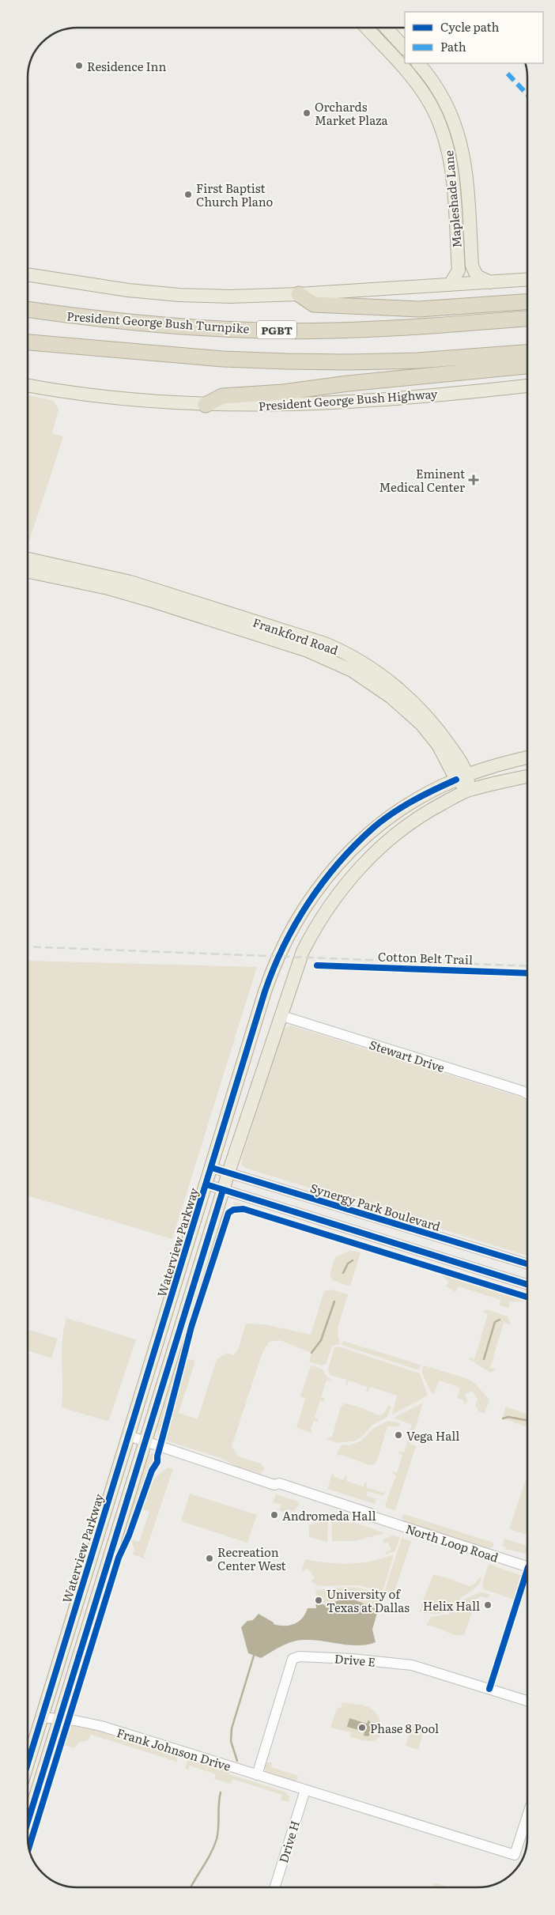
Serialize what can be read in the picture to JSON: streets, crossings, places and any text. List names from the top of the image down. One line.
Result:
{"streets":{"highway":["President George Bush Turnpike","PGBT"],"main road":["Mapleshade Lane","President George Bush Highway","Frankford Road","Waterview Parkway"],"street":["Stewart Drive","Synergy Park Boulevard","North Loop Road","Drive E","Frank Johnson Drive","Drive H"],"cycle path":["Cotton Belt Trail"]},"crossings":[["Frankford Road","Waterview Parkway"],["Synergy Park Boulevard","Waterview Parkway"],["Waterview Parkway","North Loop Road"],["Waterview Parkway","Frank Johnson Drive"],["Drive E","Frank Johnson Drive"],["Frank Johnson Drive","Drive H"]],"places":{"other":["Residence Inn","Orchards Market Plaza","First Baptist Church Plano","Vega Hall","Andromeda Hall","Recreation Center West","University of Texas at Dallas","Helix Hall","Phase 8 Pool"],"health":["Eminent Medical Center"]},"legend":["Cycle path","Path"]}
